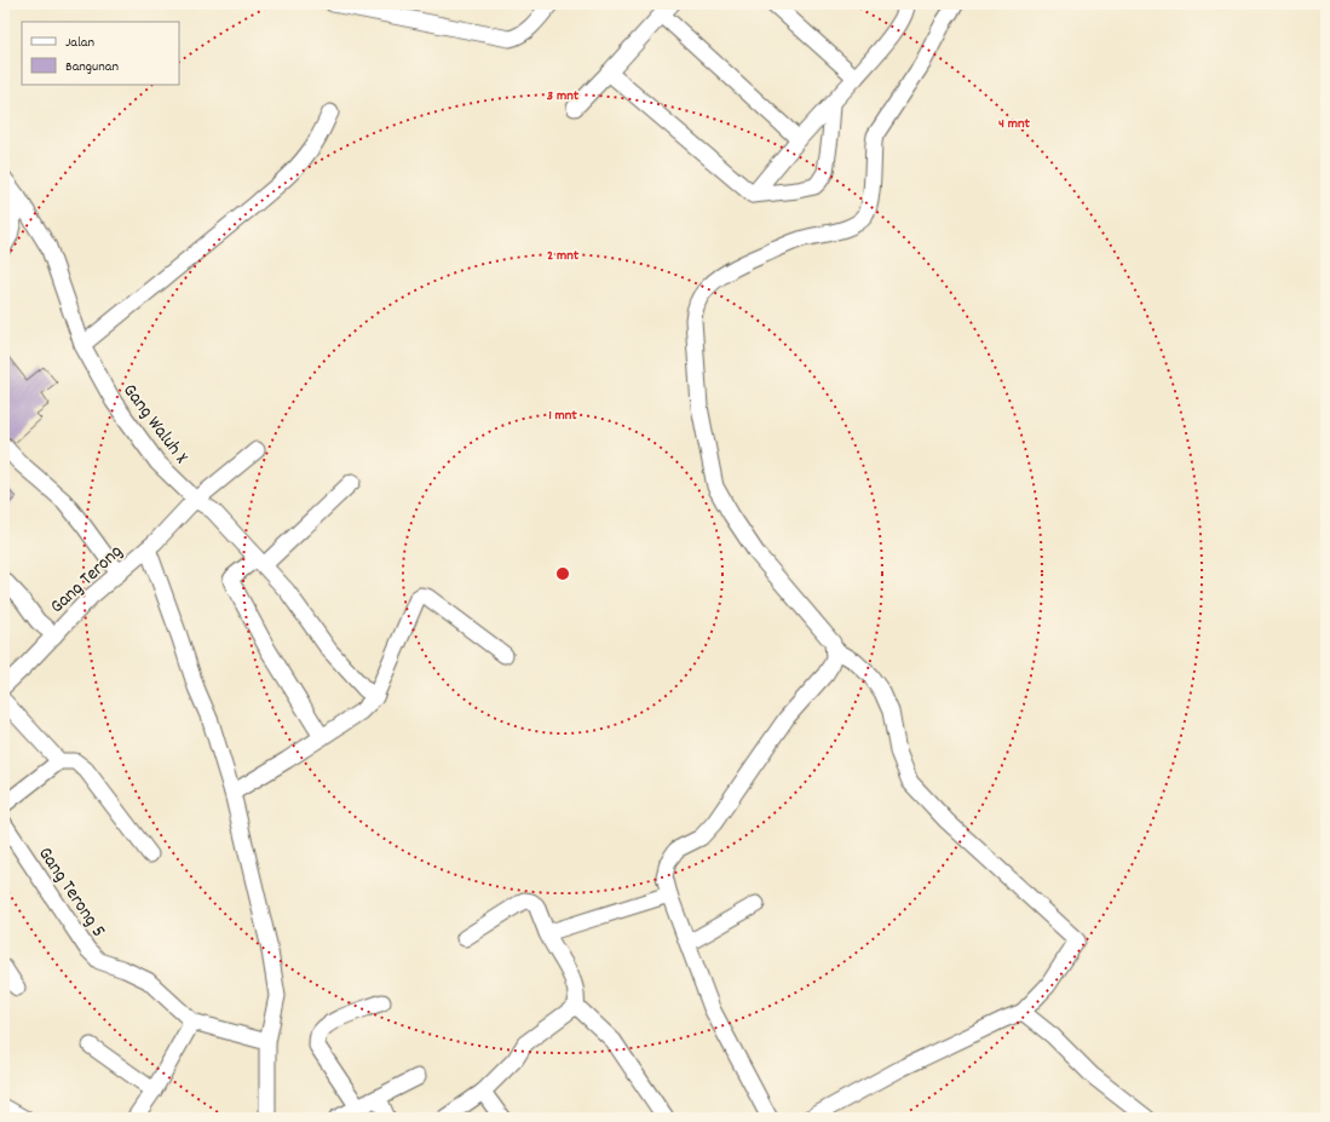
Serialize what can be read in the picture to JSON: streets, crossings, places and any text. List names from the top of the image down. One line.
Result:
{"streets":{"street":["Gang Waluh X","Gang Terong","Gang Terong 5"]},"crossings":[["Gang Waluh X","Gang Terong"]],"legend":["Jalan","Bangunan"],"rings":["3 mnt","4 mnt","2 mnt","1 mnt"]}
